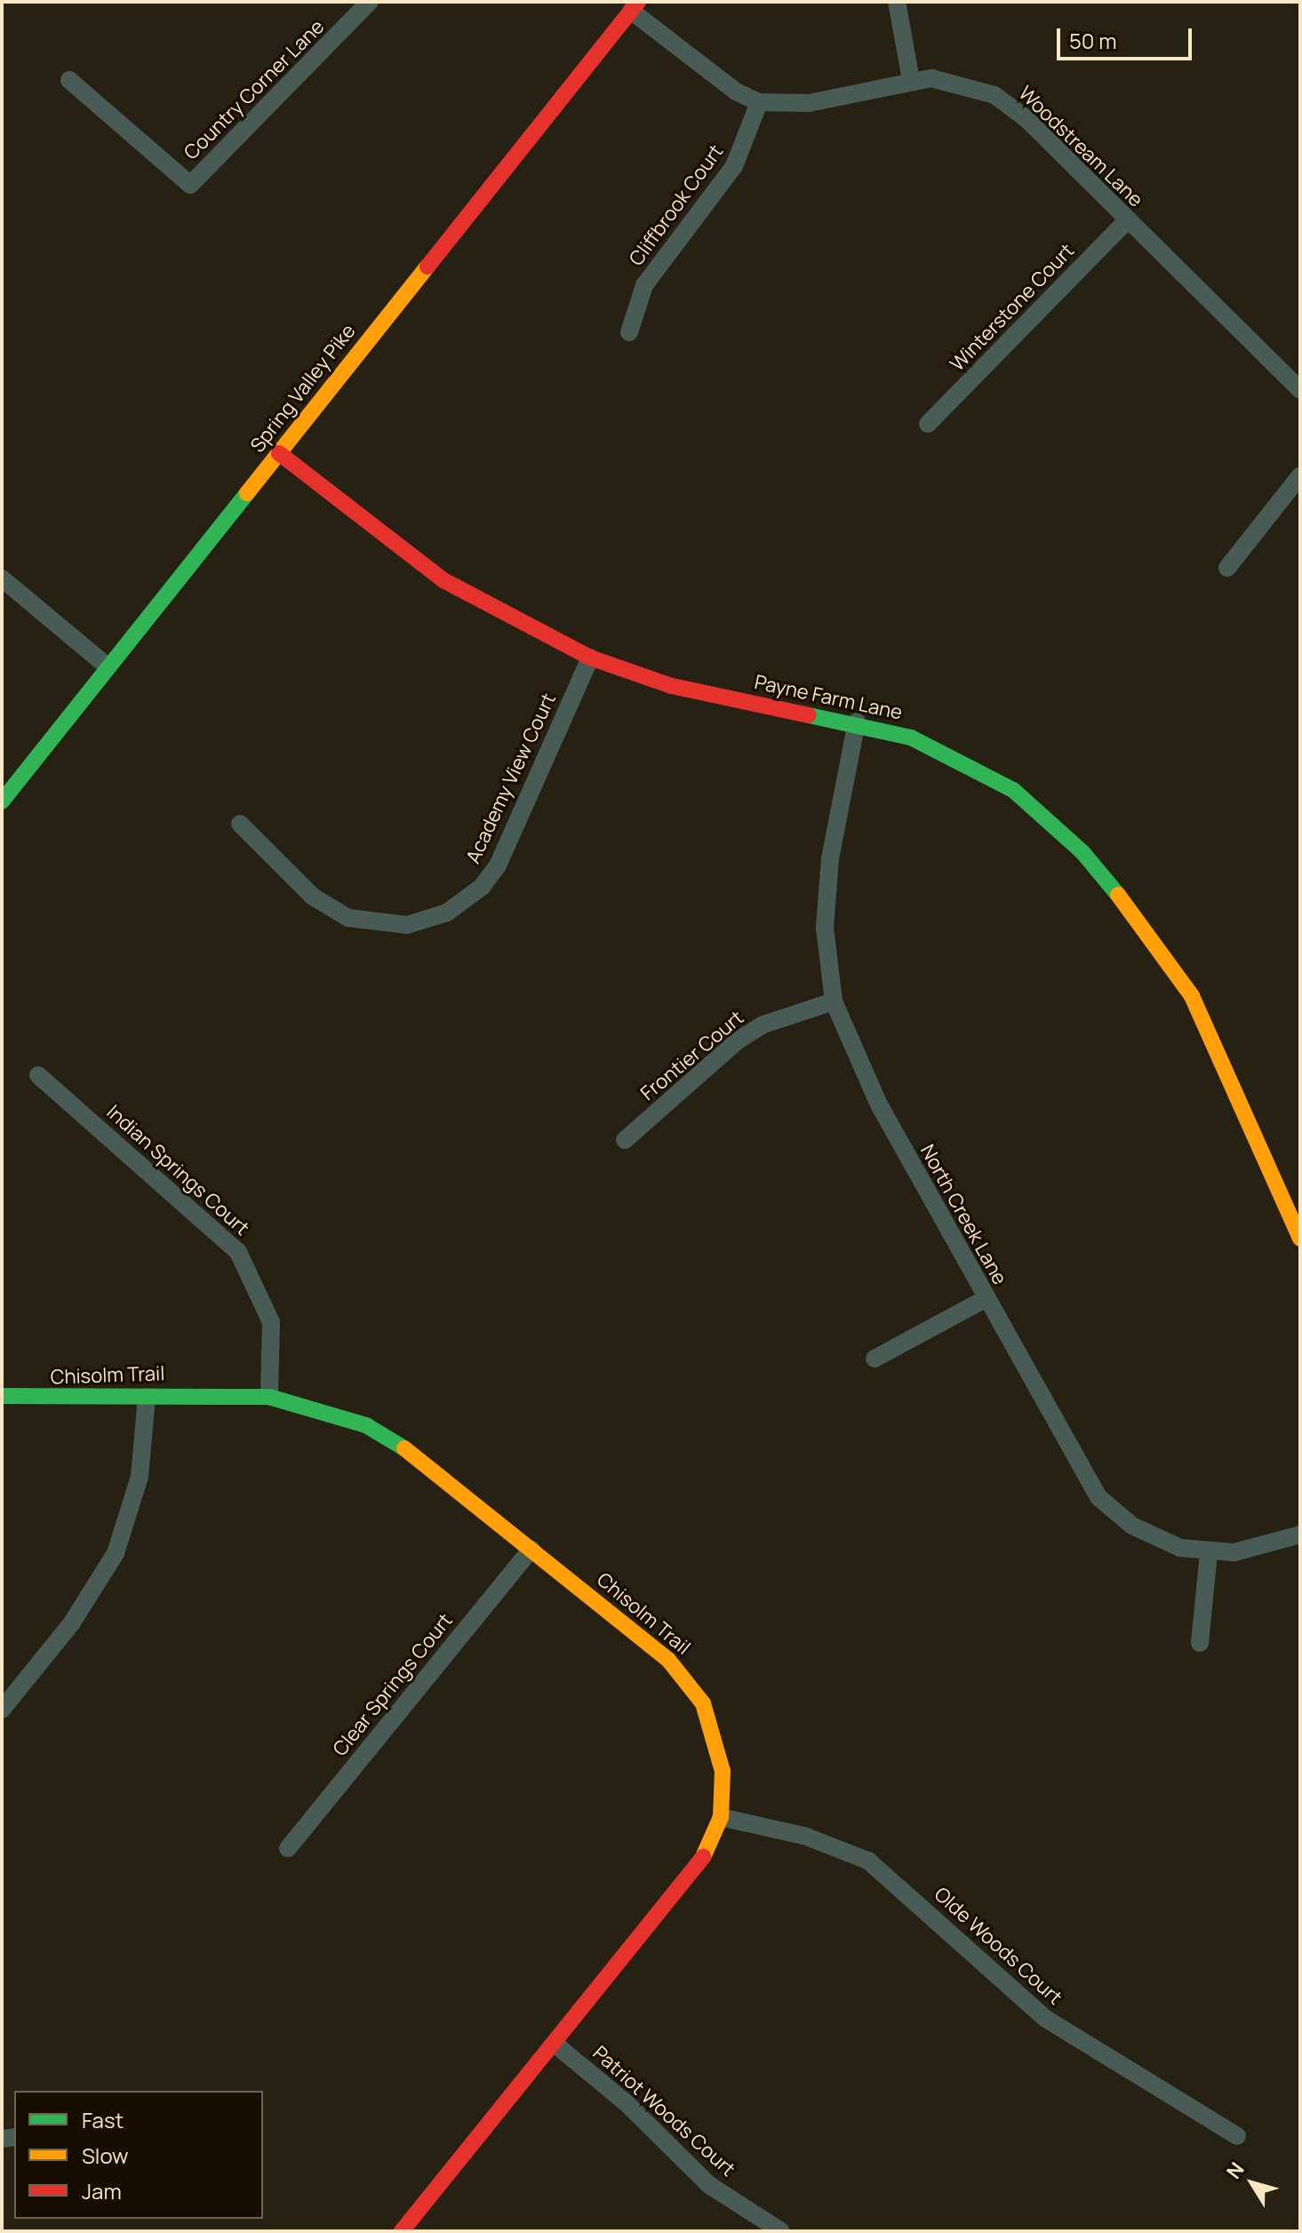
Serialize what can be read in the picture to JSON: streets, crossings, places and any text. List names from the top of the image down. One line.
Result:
{"streets":{"street":["Country Corner Lane","Woodstream Lane","Cliffbrook Court","Winterstone Court","Spring Valley Pike","Payne Farm Lane","Academy View Court","Frontier Court","Indian Springs Court","North Creek Lane","Chisolm Trail","Clear Springs Court","Olde Woods Court","Patriot Woods Court"]},"crossings":[["Woodstream Lane","Cliffbrook Court"],["Woodstream Lane","Winterstone Court"],["Woodstream Lane","Spring Valley Pike"],["Spring Valley Pike","Payne Farm Lane"],["Payne Farm Lane","Academy View Court"],["Payne Farm Lane","North Creek Lane"],["Frontier Court","North Creek Lane"],["Indian Springs Court","Chisolm Trail"],["Chisolm Trail","Clear Springs Court"],["Chisolm Trail","Olde Woods Court"],["Chisolm Trail","Patriot Woods Court"]],"legend":["Fast","Slow","Jam"],"scale_bar":"50 m","north":"top left"}
